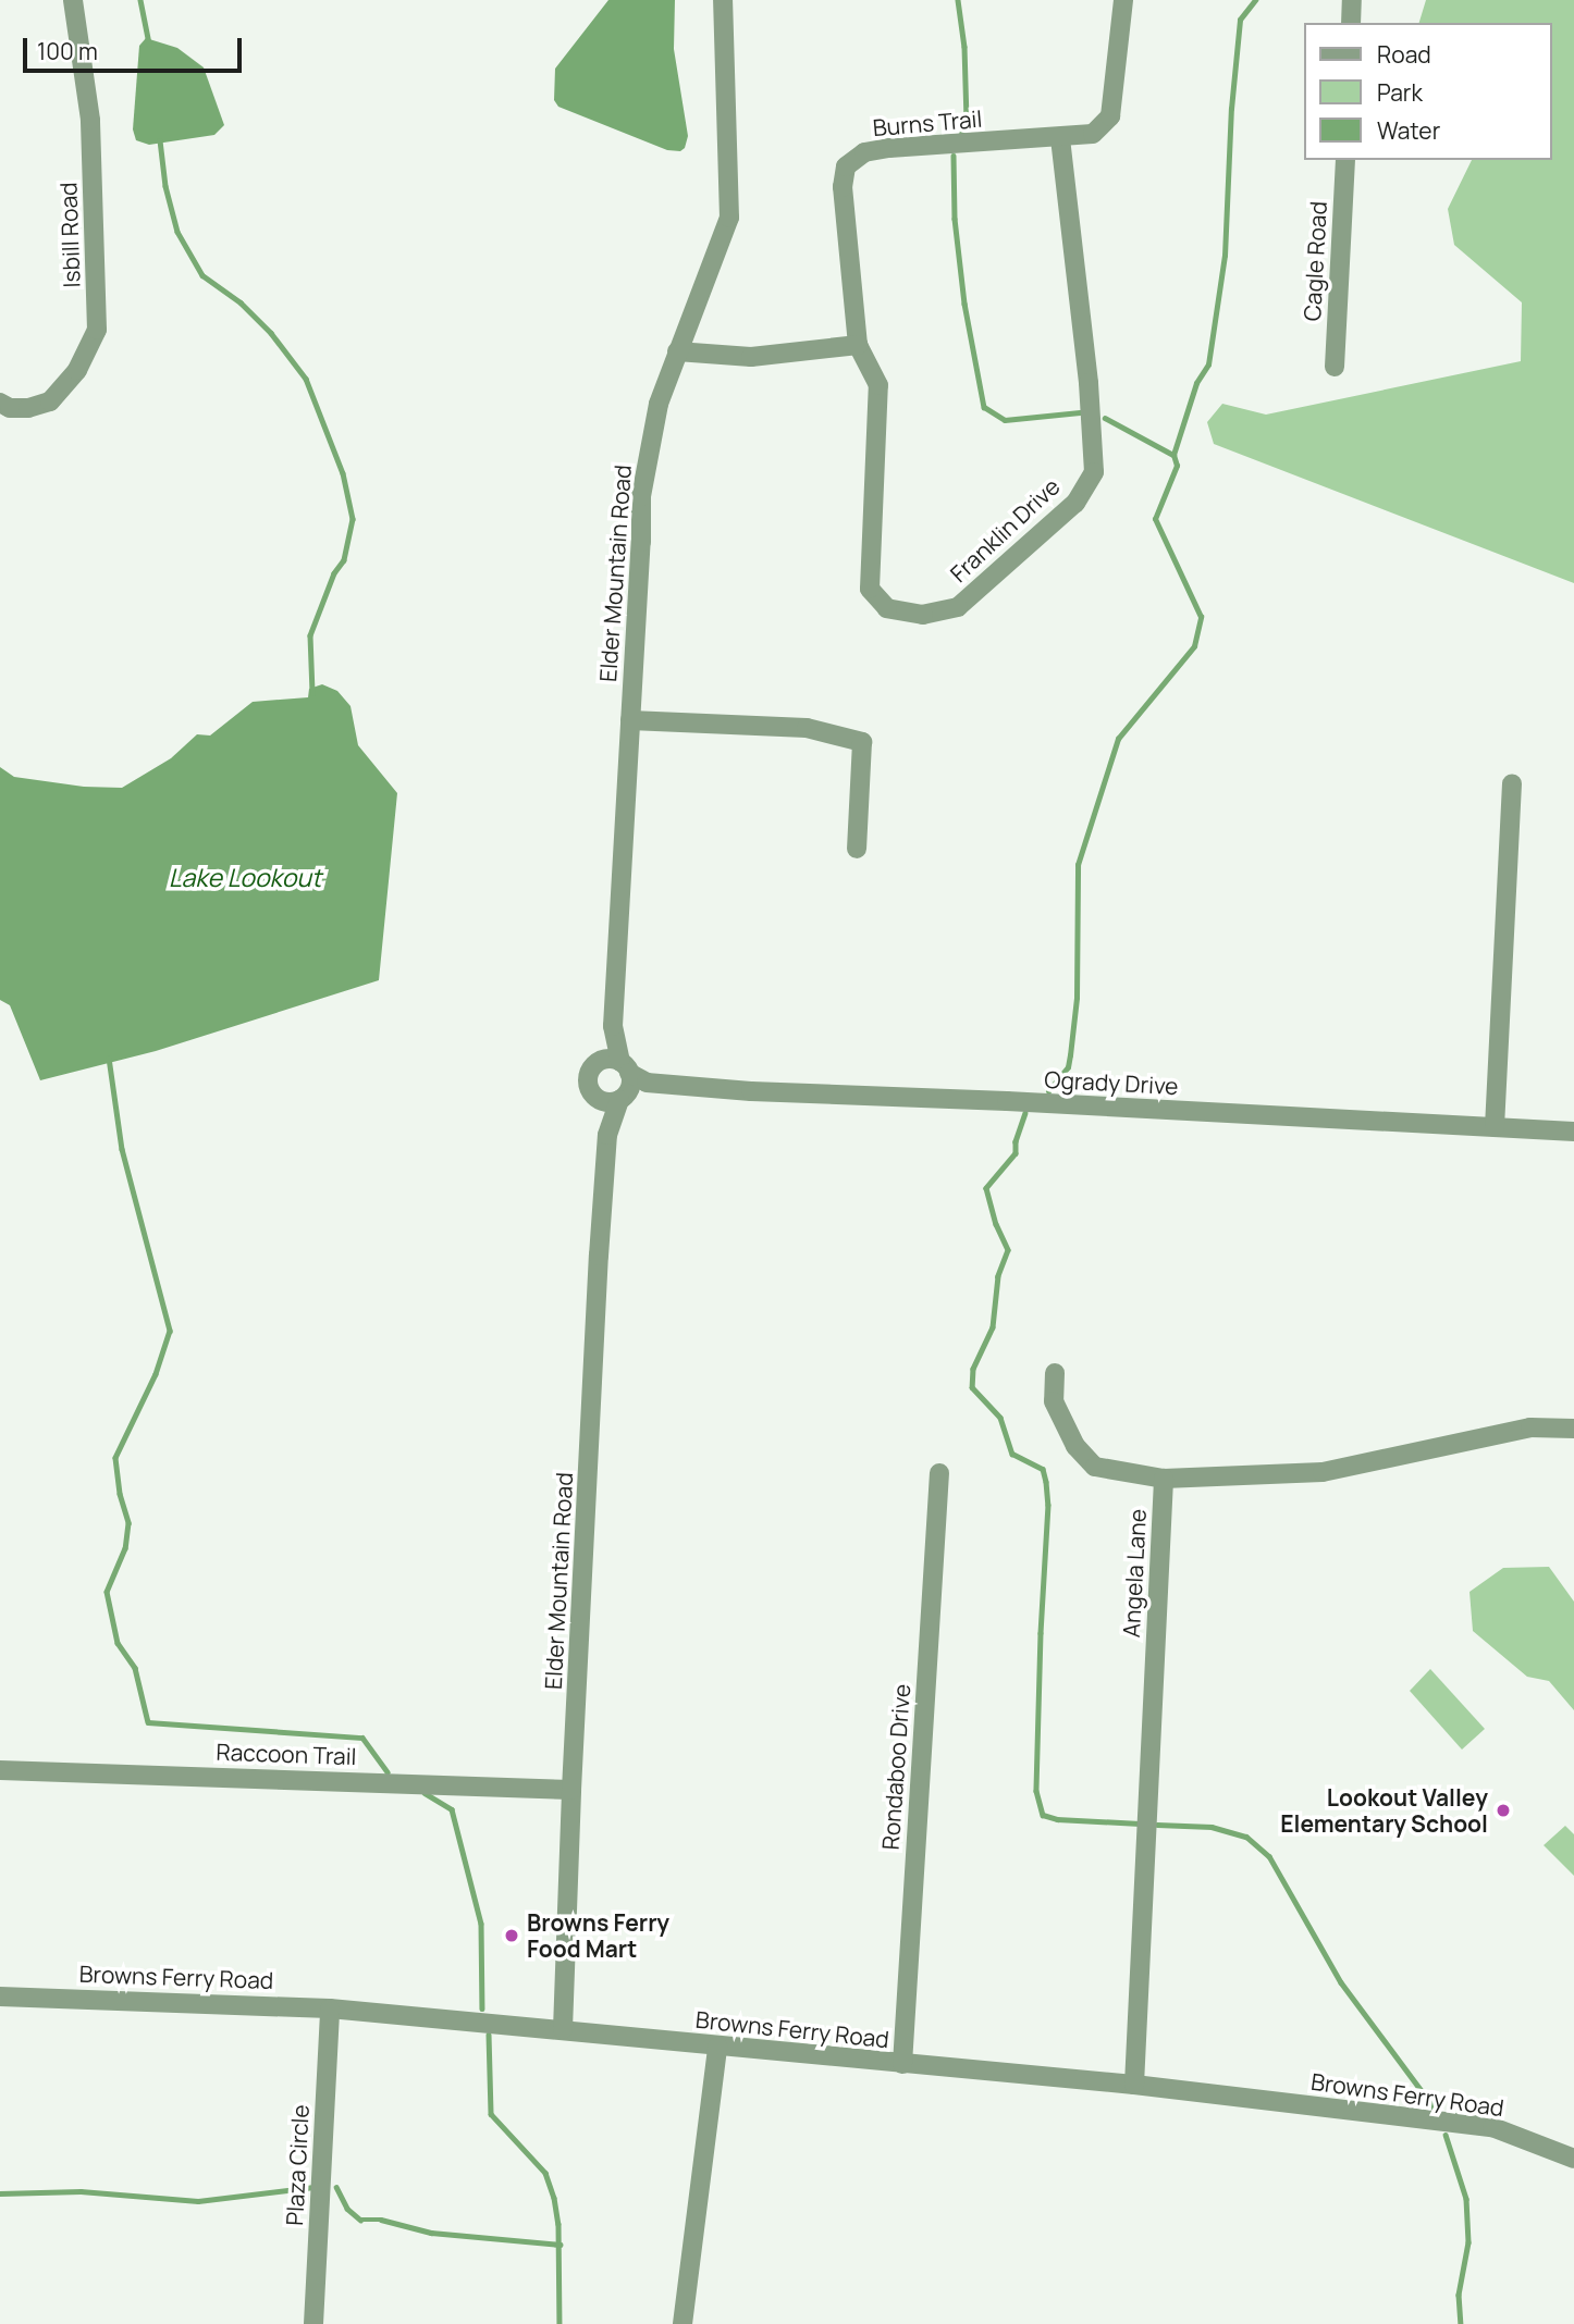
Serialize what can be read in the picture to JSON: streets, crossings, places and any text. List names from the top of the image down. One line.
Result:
{"streets":{"street":["Burns Trail","Isbill Road","Cagle Road","Franklin Drive","Elder Mountain Road","Ogrady Drive","Angela Lane","Raccoon Trail","Rondaboo Drive","Browns Ferry Road","Plaza Circle"]},"crossings":[["Burns Trail","Franklin Drive"],["Elder Mountain Road","Ogrady Drive"],["Elder Mountain Road","Raccoon Trail"],["Elder Mountain Road","Browns Ferry Road"],["Angela Lane","Browns Ferry Road"],["Rondaboo Drive","Browns Ferry Road"],["Browns Ferry Road","Plaza Circle"]],"water":["Lake Lookout"],"places":["Lookout Valley Elementary School","Browns Ferry Food Mart"],"legend":["Road","Park","Water"],"scale_bar":"100 m"}
